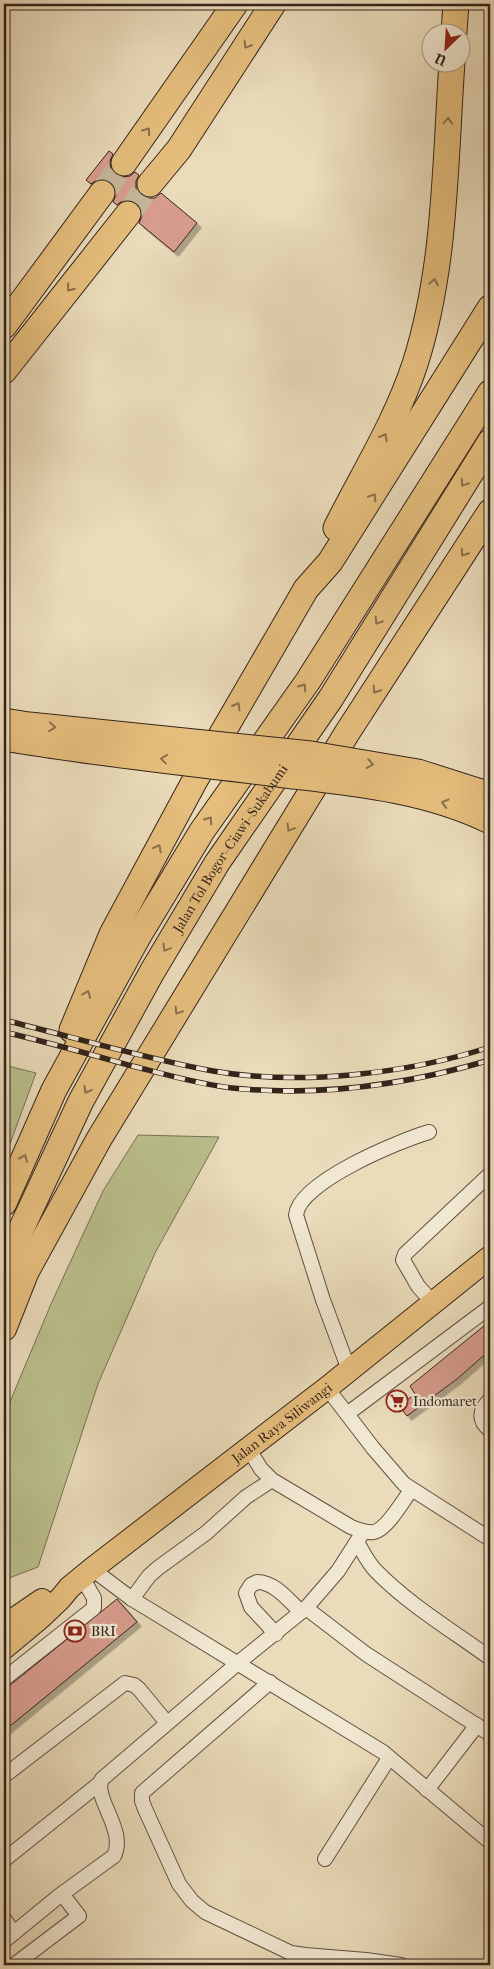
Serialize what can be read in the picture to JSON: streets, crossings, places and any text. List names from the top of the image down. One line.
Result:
{"streets":{"highway":["Jalan Tol Bogor–Ciawi–Sukabumi","Jalan Raya Siliwangi"]},"places":{"supermarket":["Indomaret"],"bank":["BRI"]},"north":"bottom left"}
